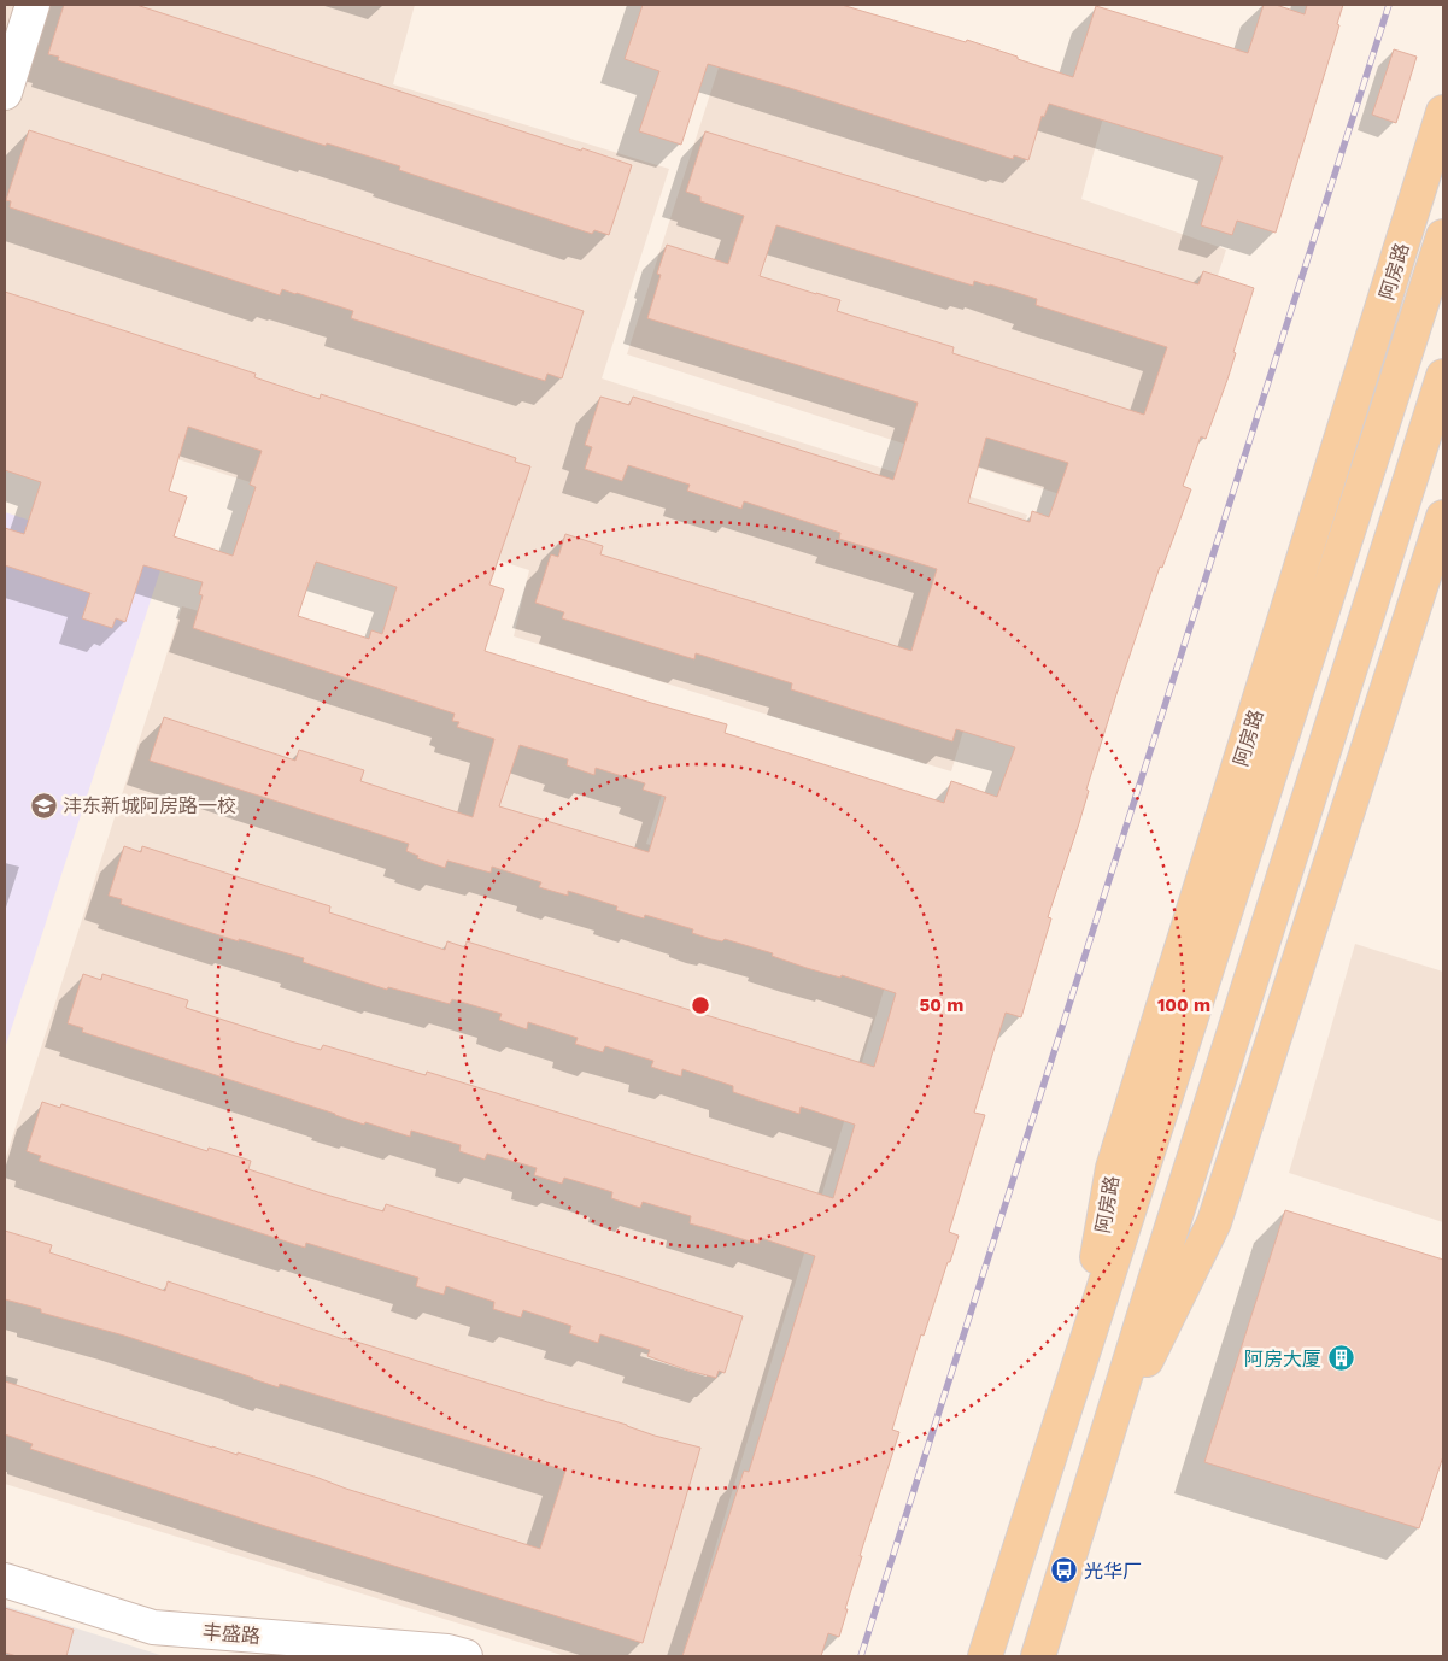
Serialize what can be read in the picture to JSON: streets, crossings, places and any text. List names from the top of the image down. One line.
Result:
{"streets":{"main road":["阿房路"],"street":["丰盛路"]},"places":{"school or university":["沣东新城阿房路一校"],"building":["阿房大厦"],"bus stop":["光华厂"]},"rings":["50 m","100 m"]}
